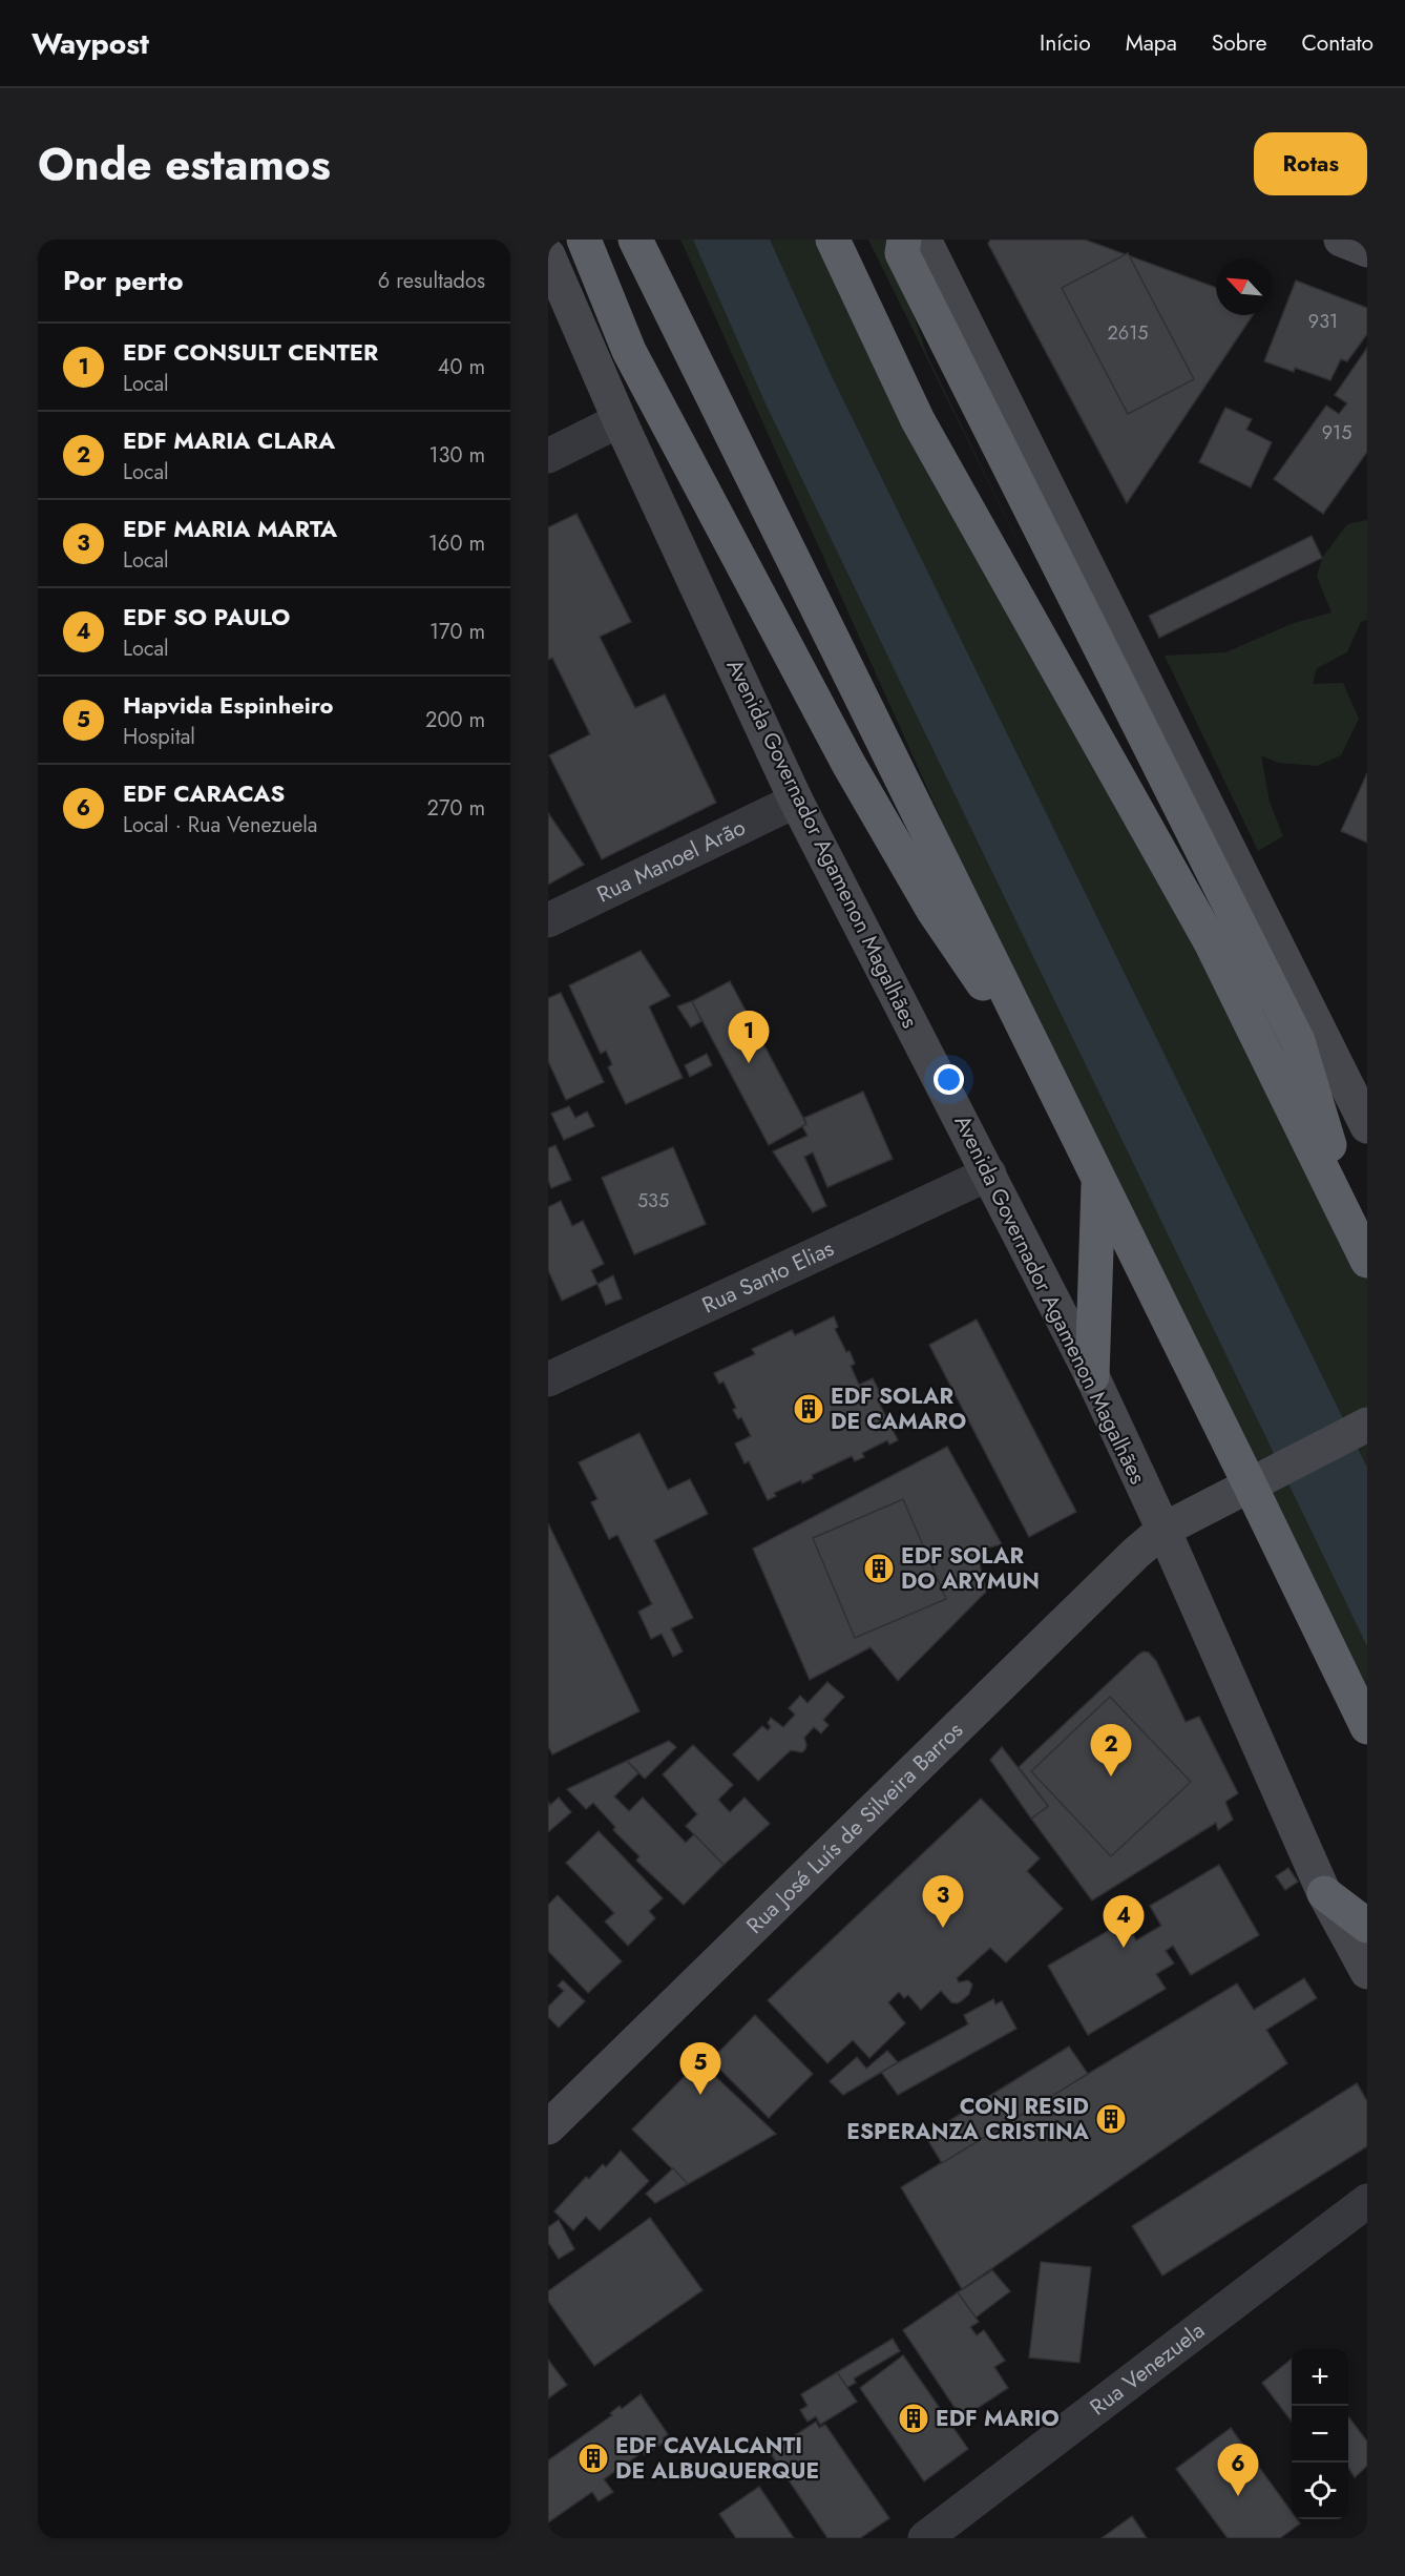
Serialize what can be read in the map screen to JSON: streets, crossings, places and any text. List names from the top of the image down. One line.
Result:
{"streets":{"main road":["Avenida Governador Agamenon Magalhães","Rua José Luís de Silveira Barros"],"street":["Rua Manoel Arão","Rua Santo Elias","Rua Venezuela"]},"crossings":[["Avenida Governador Agamenon Magalhães","Rua Manoel Arão"],["Avenida Governador Agamenon Magalhães","Rua Santo Elias"],["Avenida Governador Agamenon Magalhães","Rua José Luís de Silveira Barros"]],"places":{"building":["EDF SOLAR DE CAMARO","EDF SOLAR DO ARYMUN","CONJ RESID ESPERANZA CRISTINA","EDF MARIO","EDF CAVALCANTI DE ALBUQUERQUE"]},"house_numbers":["931","2615","915","535"],"north":"top left","page":{"header":"Waypost","nav":["Início","Mapa","Sobre","Contato"],"title":"Onde estamos","buttons":"Rotas","heading":["Por perto","6 resultados"],"list":[{"mark":"1","name":"EDF CONSULT CENTER","note":"Local","value":"40 m"},{"mark":"2","name":"EDF MARIA CLARA","note":"Local","value":"130 m"},{"mark":"3","name":"EDF MARIA MARTA","note":"Local","value":"160 m"},{"mark":"4","name":"EDF SO PAULO","note":"Local","value":"170 m"},{"mark":"5","name":"Hapvida Espinheiro","note":"Hospital","value":"200 m"},{"mark":"6","name":"EDF CARACAS","note":"Local · Rua Venezuela","value":"270 m"}],"pins":["1","2","3","4","5","6"],"map_buttons":["+","−"]}}
